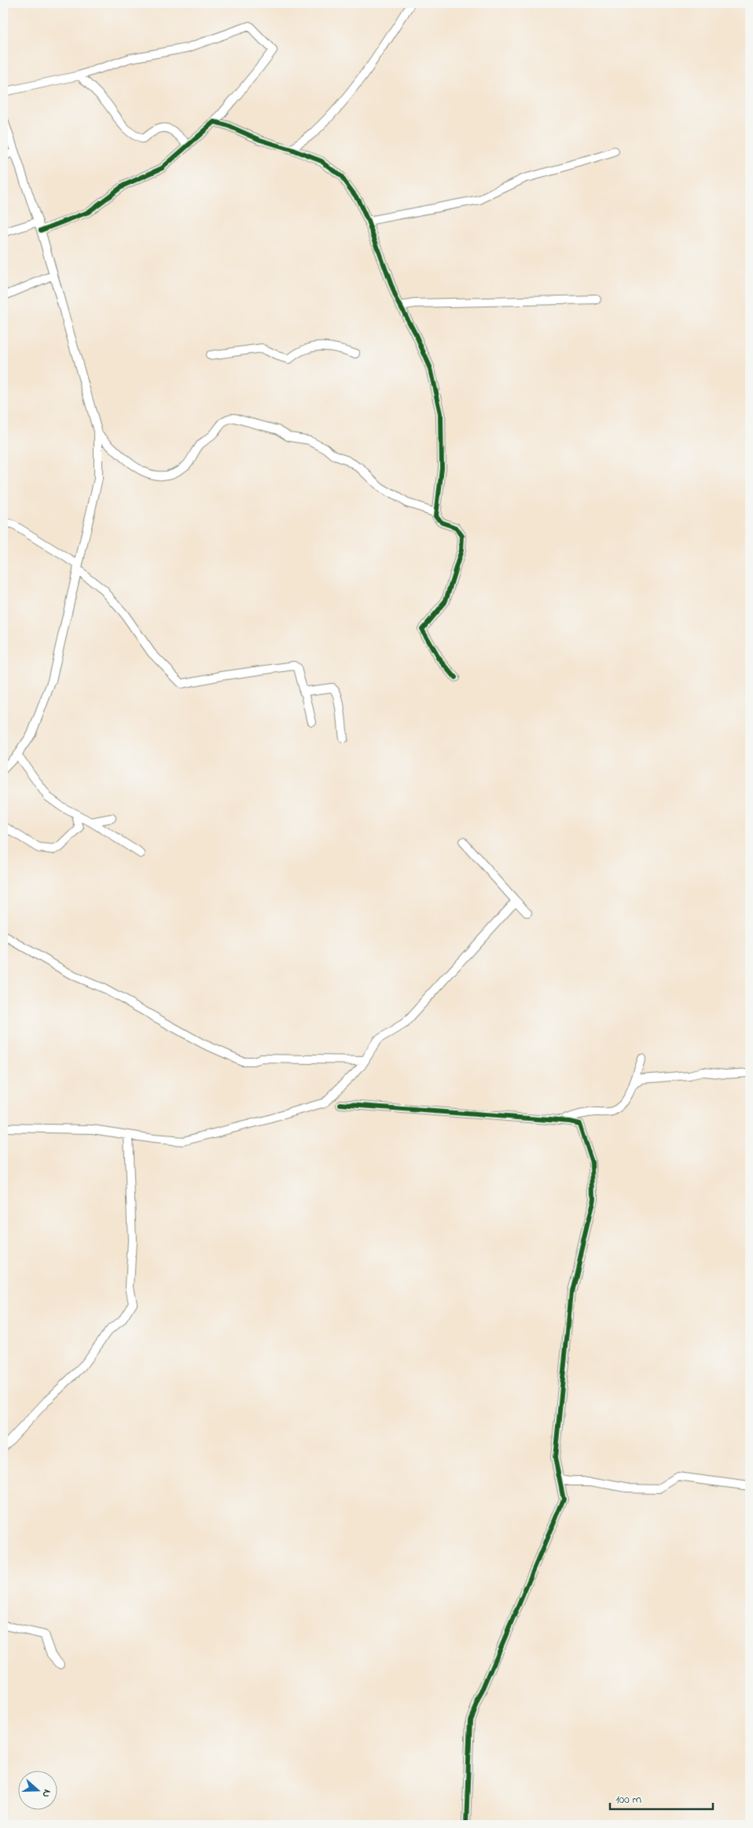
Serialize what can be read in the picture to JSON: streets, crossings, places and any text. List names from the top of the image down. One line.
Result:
{"scale_bar":"100 m","north":"right"}
